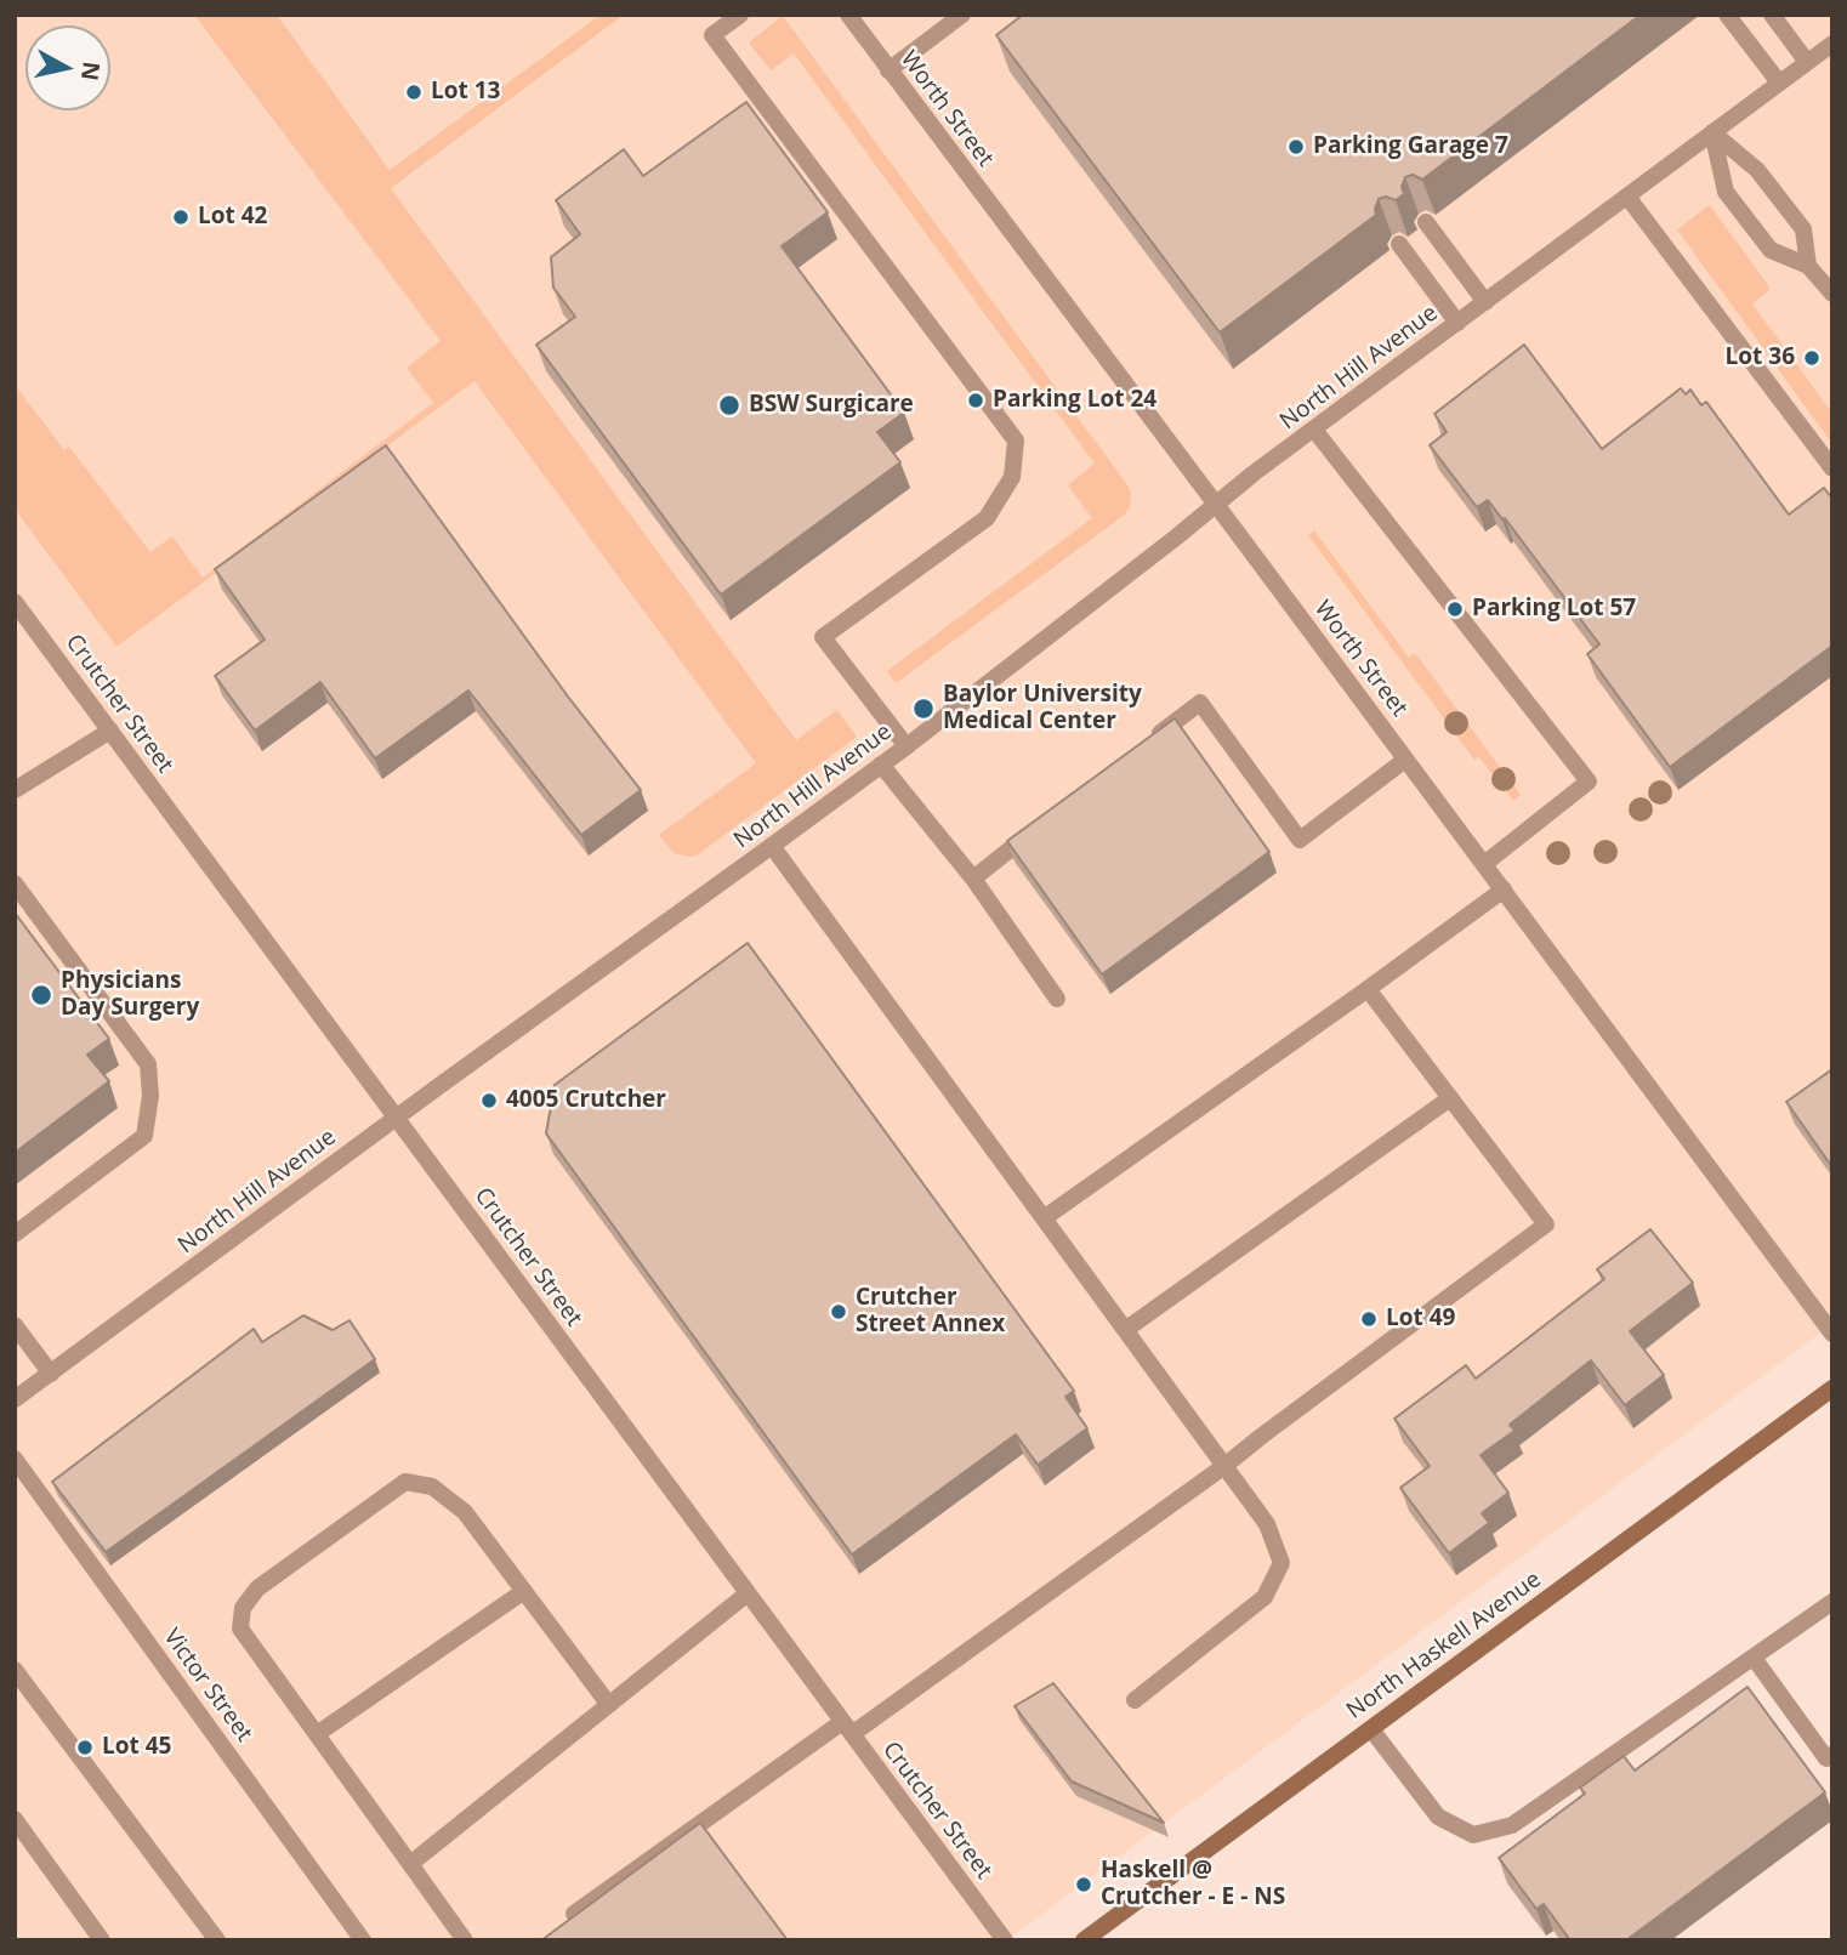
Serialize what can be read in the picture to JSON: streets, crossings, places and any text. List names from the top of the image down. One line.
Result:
{"streets":{"main road":["North Haskell Avenue"],"street":["Worth Street","North Hill Avenue","Crutcher Street","Victor Street"]},"crossings":[["Worth Street","North Hill Avenue"],["North Hill Avenue","Crutcher Street"]],"places":["Lot 13","Parking Garage 7","Lot 42","Lot 36","Parking Lot 24","BSW Surgicare","Parking Lot 57","Baylor University Medical Center","Physicians Day Surgery","4005 Crutcher","Crutcher Street Annex","Lot 49","Lot 45","Haskell @ Crutcher - E - NS"],"north":"right"}
